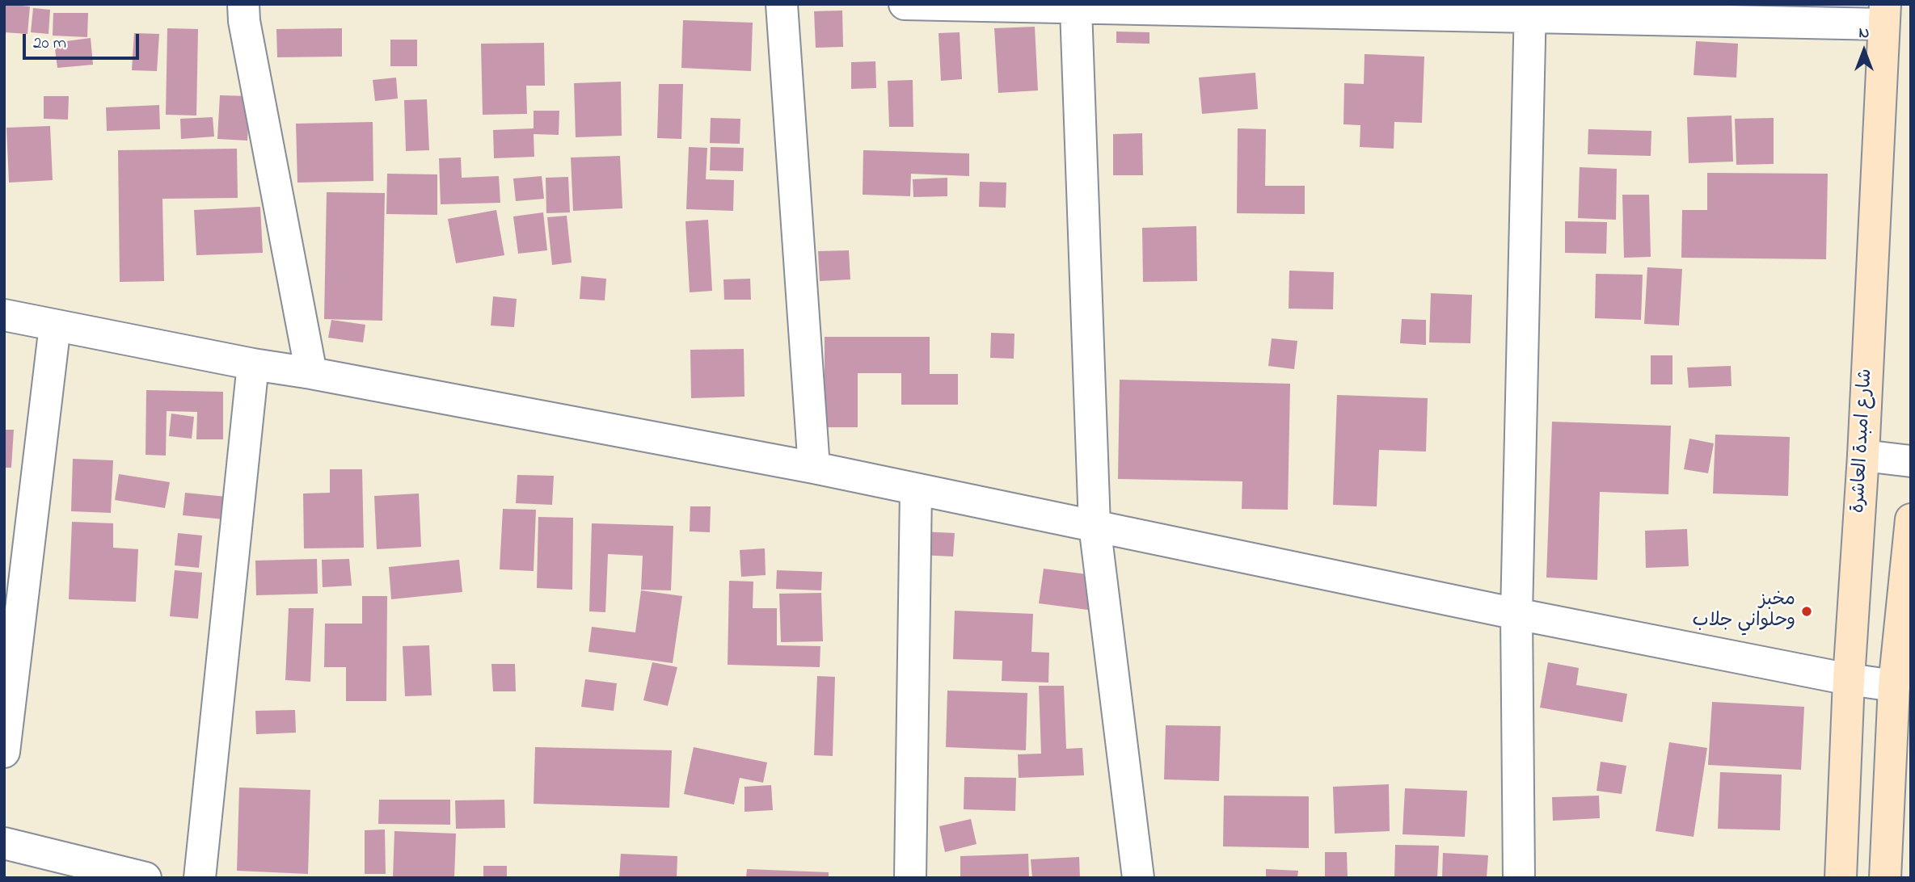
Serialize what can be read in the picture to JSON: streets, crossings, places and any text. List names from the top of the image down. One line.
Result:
{"streets":{"main road":["شارع امبدة العاشرة"]},"places":["مخبز وحلواني جلاب"],"scale_bar":"20 m","north":"top"}
